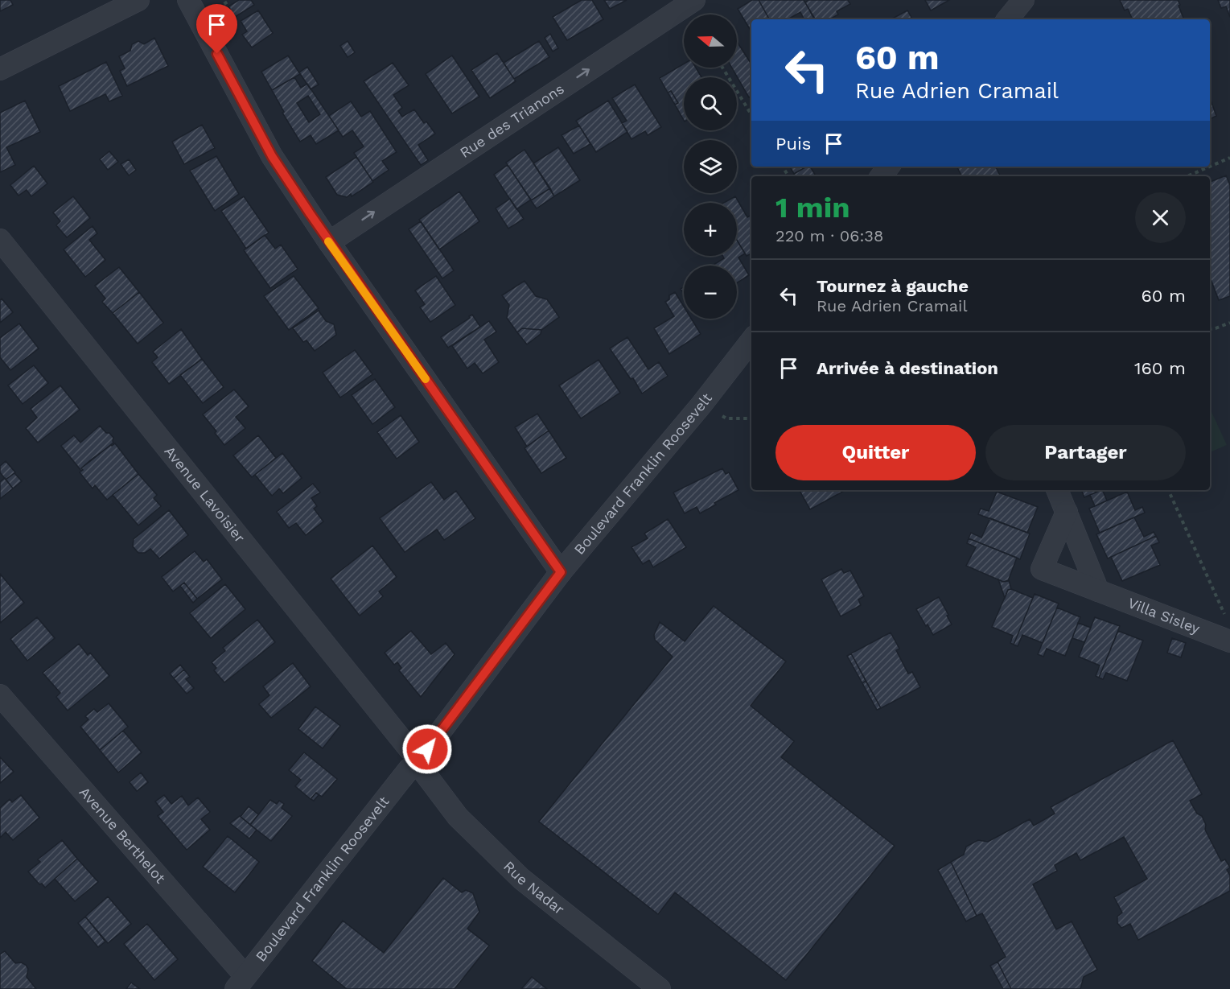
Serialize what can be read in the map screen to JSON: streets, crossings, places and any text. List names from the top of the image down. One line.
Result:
{"streets":{"street":["Rue des Trianons","Boulevard Franklin Roosevelt","Avenue Lavoisier","Villa Sisley","Avenue Berthelot","Rue Nadar"]},"crossings":[["Boulevard Franklin Roosevelt","Avenue Lavoisier"],["Boulevard Franklin Roosevelt","Avenue Berthelot"],["Boulevard Franklin Roosevelt","Rue Nadar"],["Avenue Lavoisier","Rue Nadar"]],"one_way":["Rue des Trianons"],"north":"left","page":{"map_buttons":["+","−"],"turn":["60 m","Rue Adrien Cramail"],"then":"Puis","heading":["1 min","220 m · 06:38"],"list":[{"name":"Tournez à gauche","note":"Rue Adrien Cramail","value":"60 m"},{"name":"Arrivée à destination","value":"160 m"}],"buttons":["Quitter","Partager"]}}
